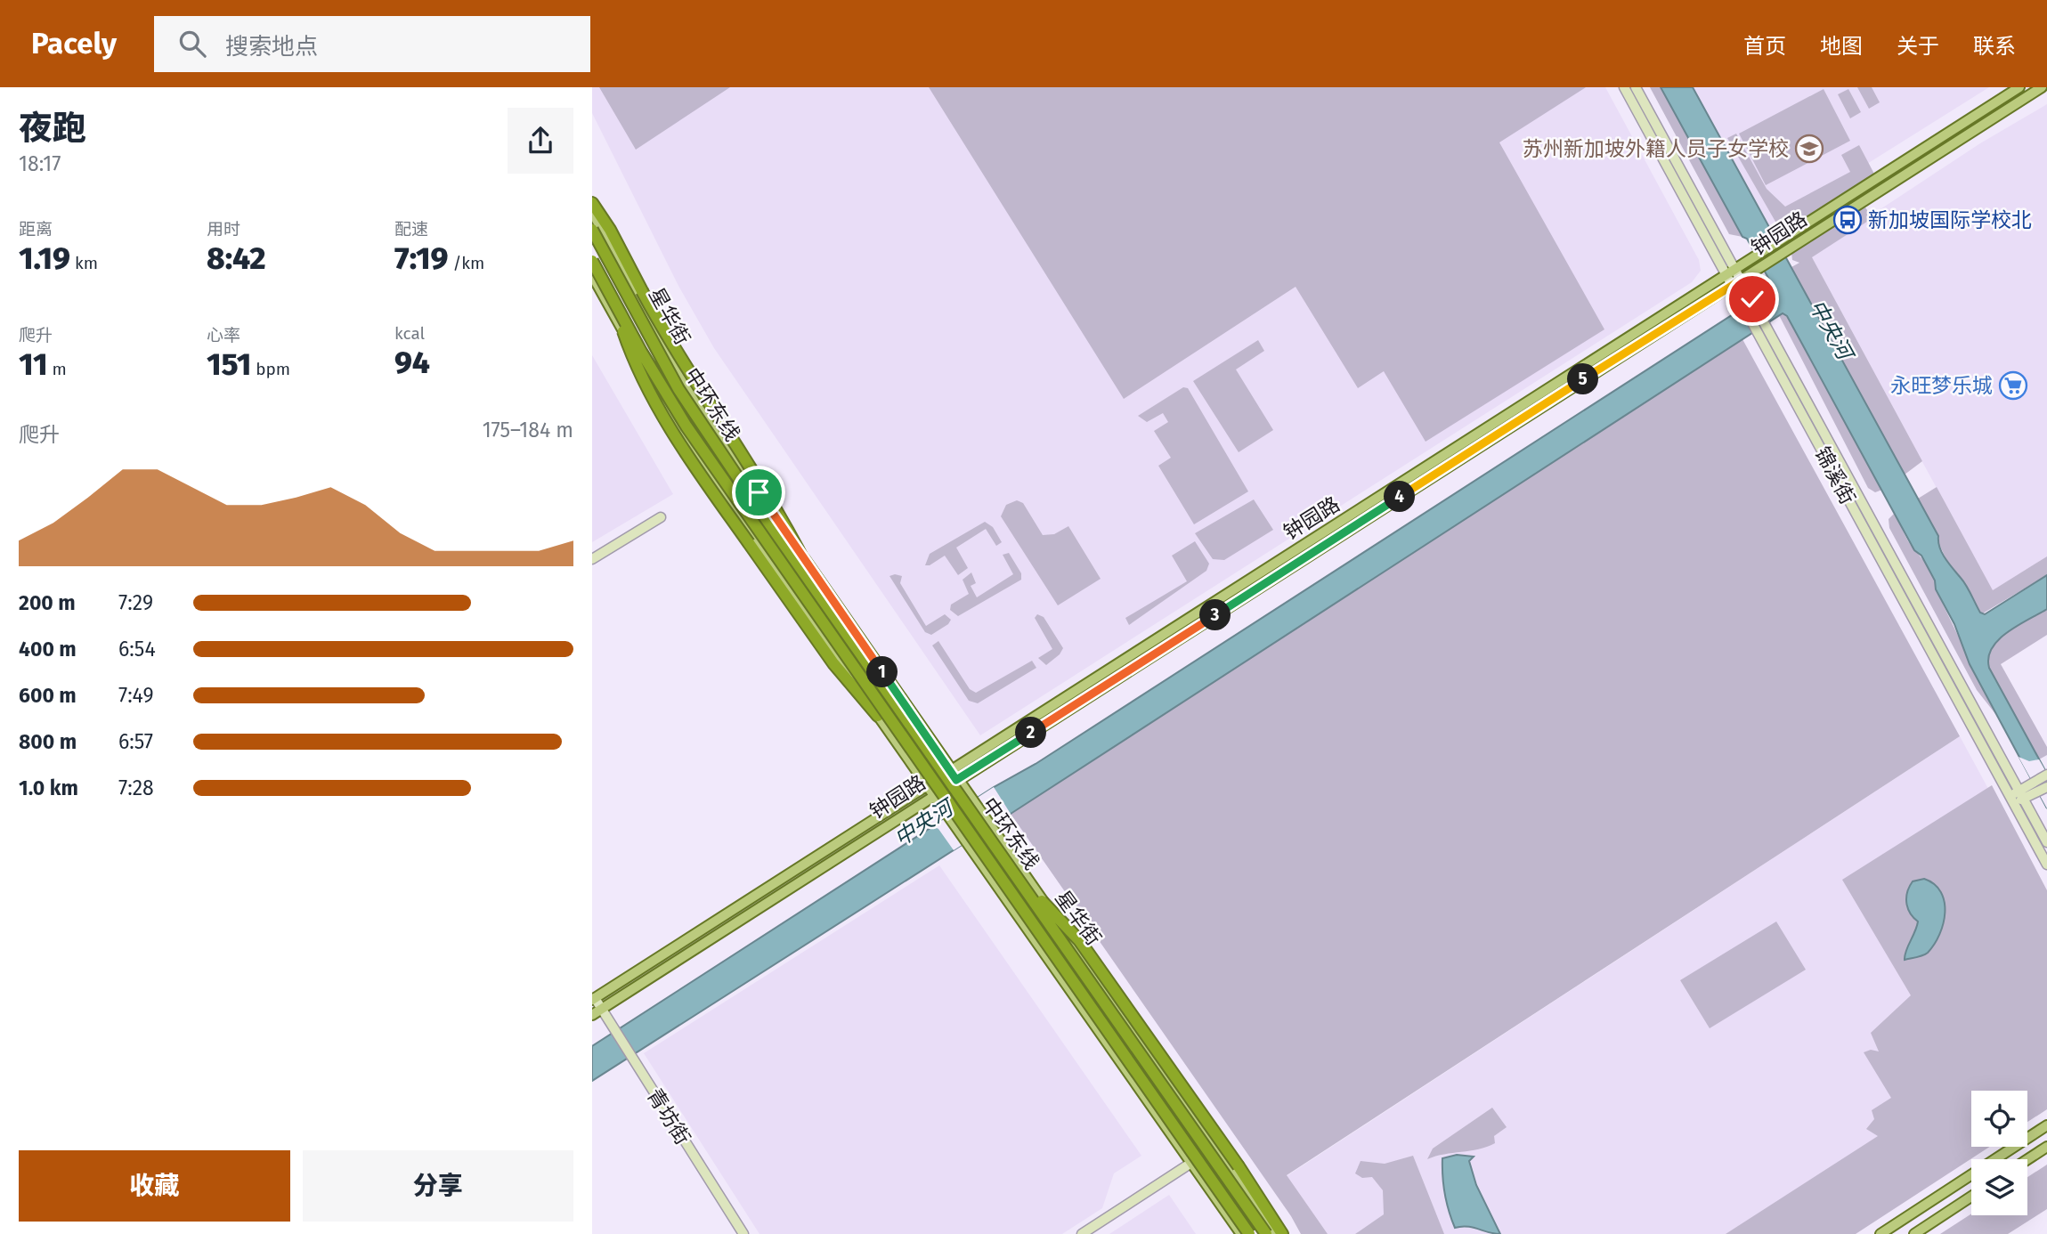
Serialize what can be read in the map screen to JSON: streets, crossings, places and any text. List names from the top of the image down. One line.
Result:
{"streets":{"highway":["中环东线"],"main road":["钟园路","星华街","锦溪街","青坊街"]},"crossings":[["钟园路","星华街"],["钟园路","锦溪街"],["钟园路","青坊街"]],"water":["中央河"],"places":{"school or university":["苏州新加坡外籍人员子女学校"],"bus stop":["新加坡国际学校北"],"supermarket":["永旺梦乐城"]},"page":{"header":"Pacely","search":"搜索地点","nav":["首页","地图","关于","联系"],"heading":["夜跑","18:17"],"stats":[["距离","1.19 km"],["用时","8:42"],["配速","7:19 /km"],["爬升","11 m"],["心率","151 bpm"],["kcal","94"]],"pins":["5","4","3","1","2"],"chart":["爬升","175–184 m"],"list":[{"name":"200 m","note":"7:29"},{"name":"400 m","note":"6:54"},{"name":"600 m","note":"7:49"},{"name":"800 m","note":"6:57"},{"name":"1.0 km","note":"7:28"}],"buttons":["收藏","分享"]}}
